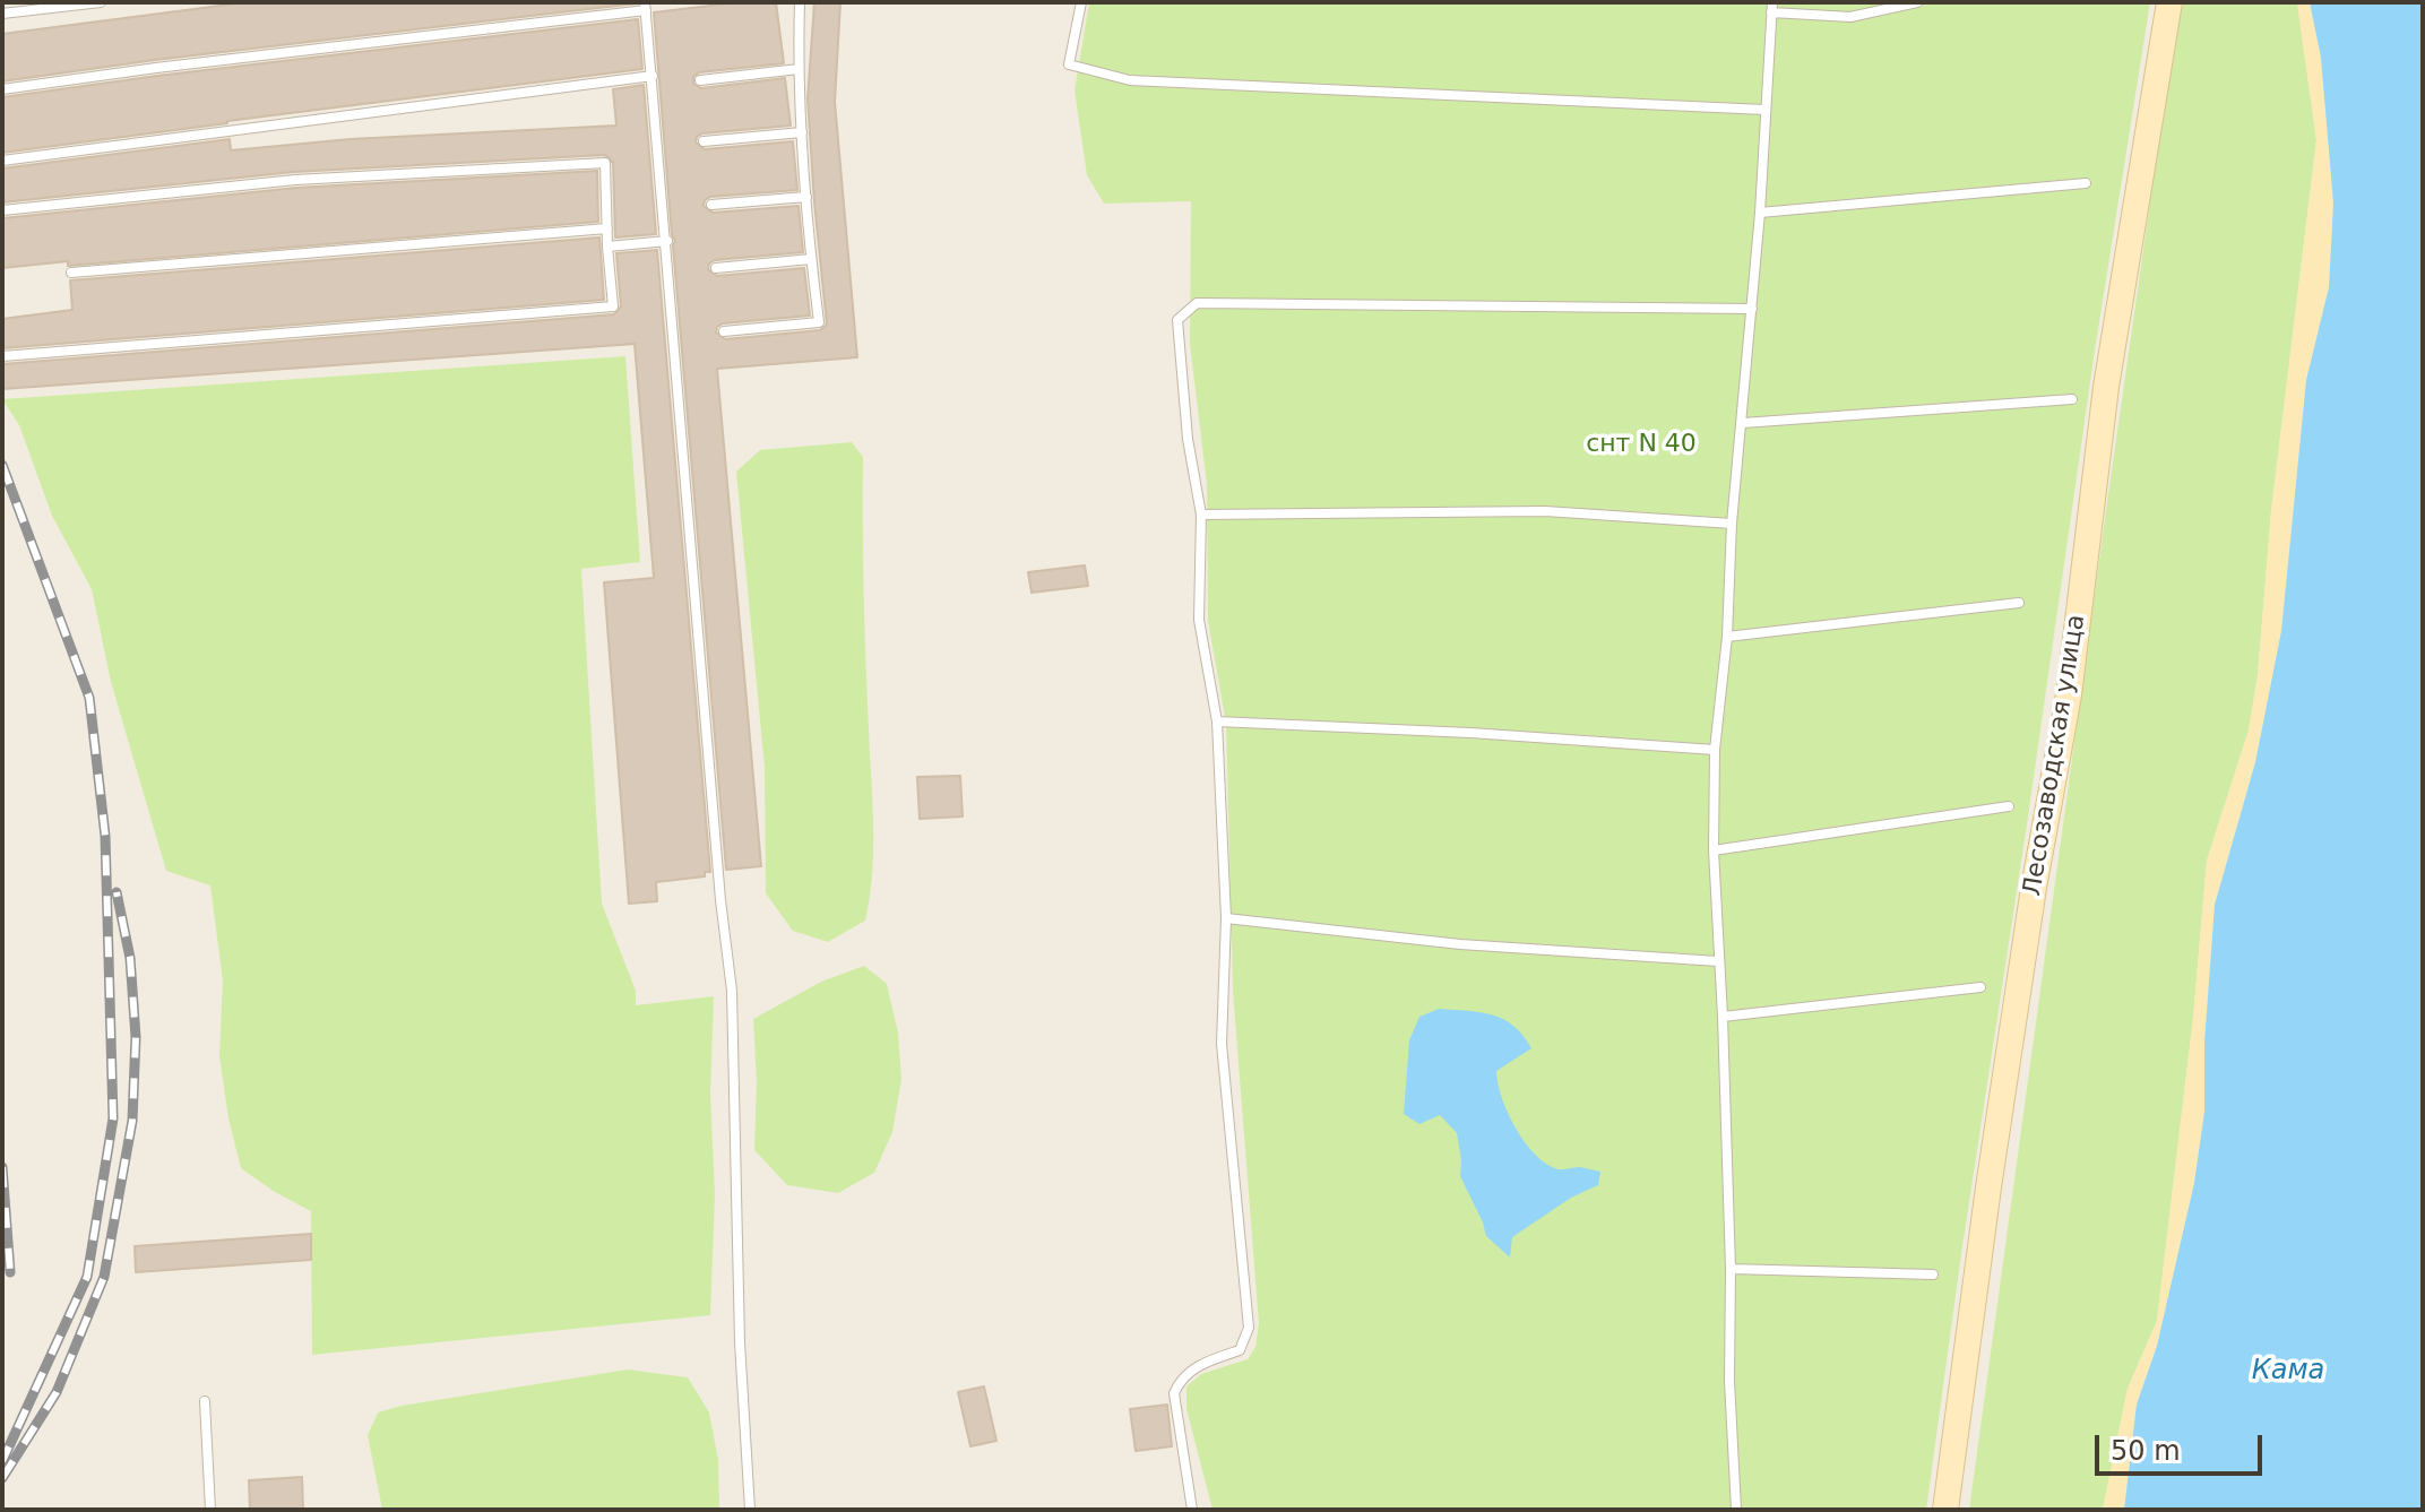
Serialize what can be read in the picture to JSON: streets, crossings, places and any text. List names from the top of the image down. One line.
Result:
{"streets":{"street":["Лесозаводская улица"]},"water":["Кама"],"parks":["снт N 40"],"scale_bar":"50 m"}
